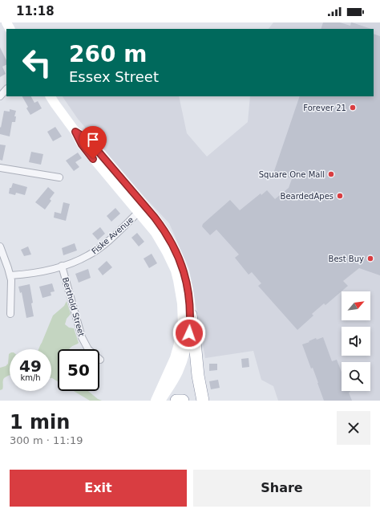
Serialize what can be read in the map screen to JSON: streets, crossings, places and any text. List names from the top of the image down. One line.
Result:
{"streets":{"street":["Fiske Avenue","Berthold Street"]},"crossings":[["Fiske Avenue","Berthold Street"]],"places":["Forever 21","Square One Mall","BeardedApes","Best Buy"],"north":"top right","page":{"status":"11:18","turn":["260 m","Essex Street"],"speed":"49 km/h","limit":"50","heading":["1 min","300 m · 11:19"],"buttons":["Exit","Share"]}}
